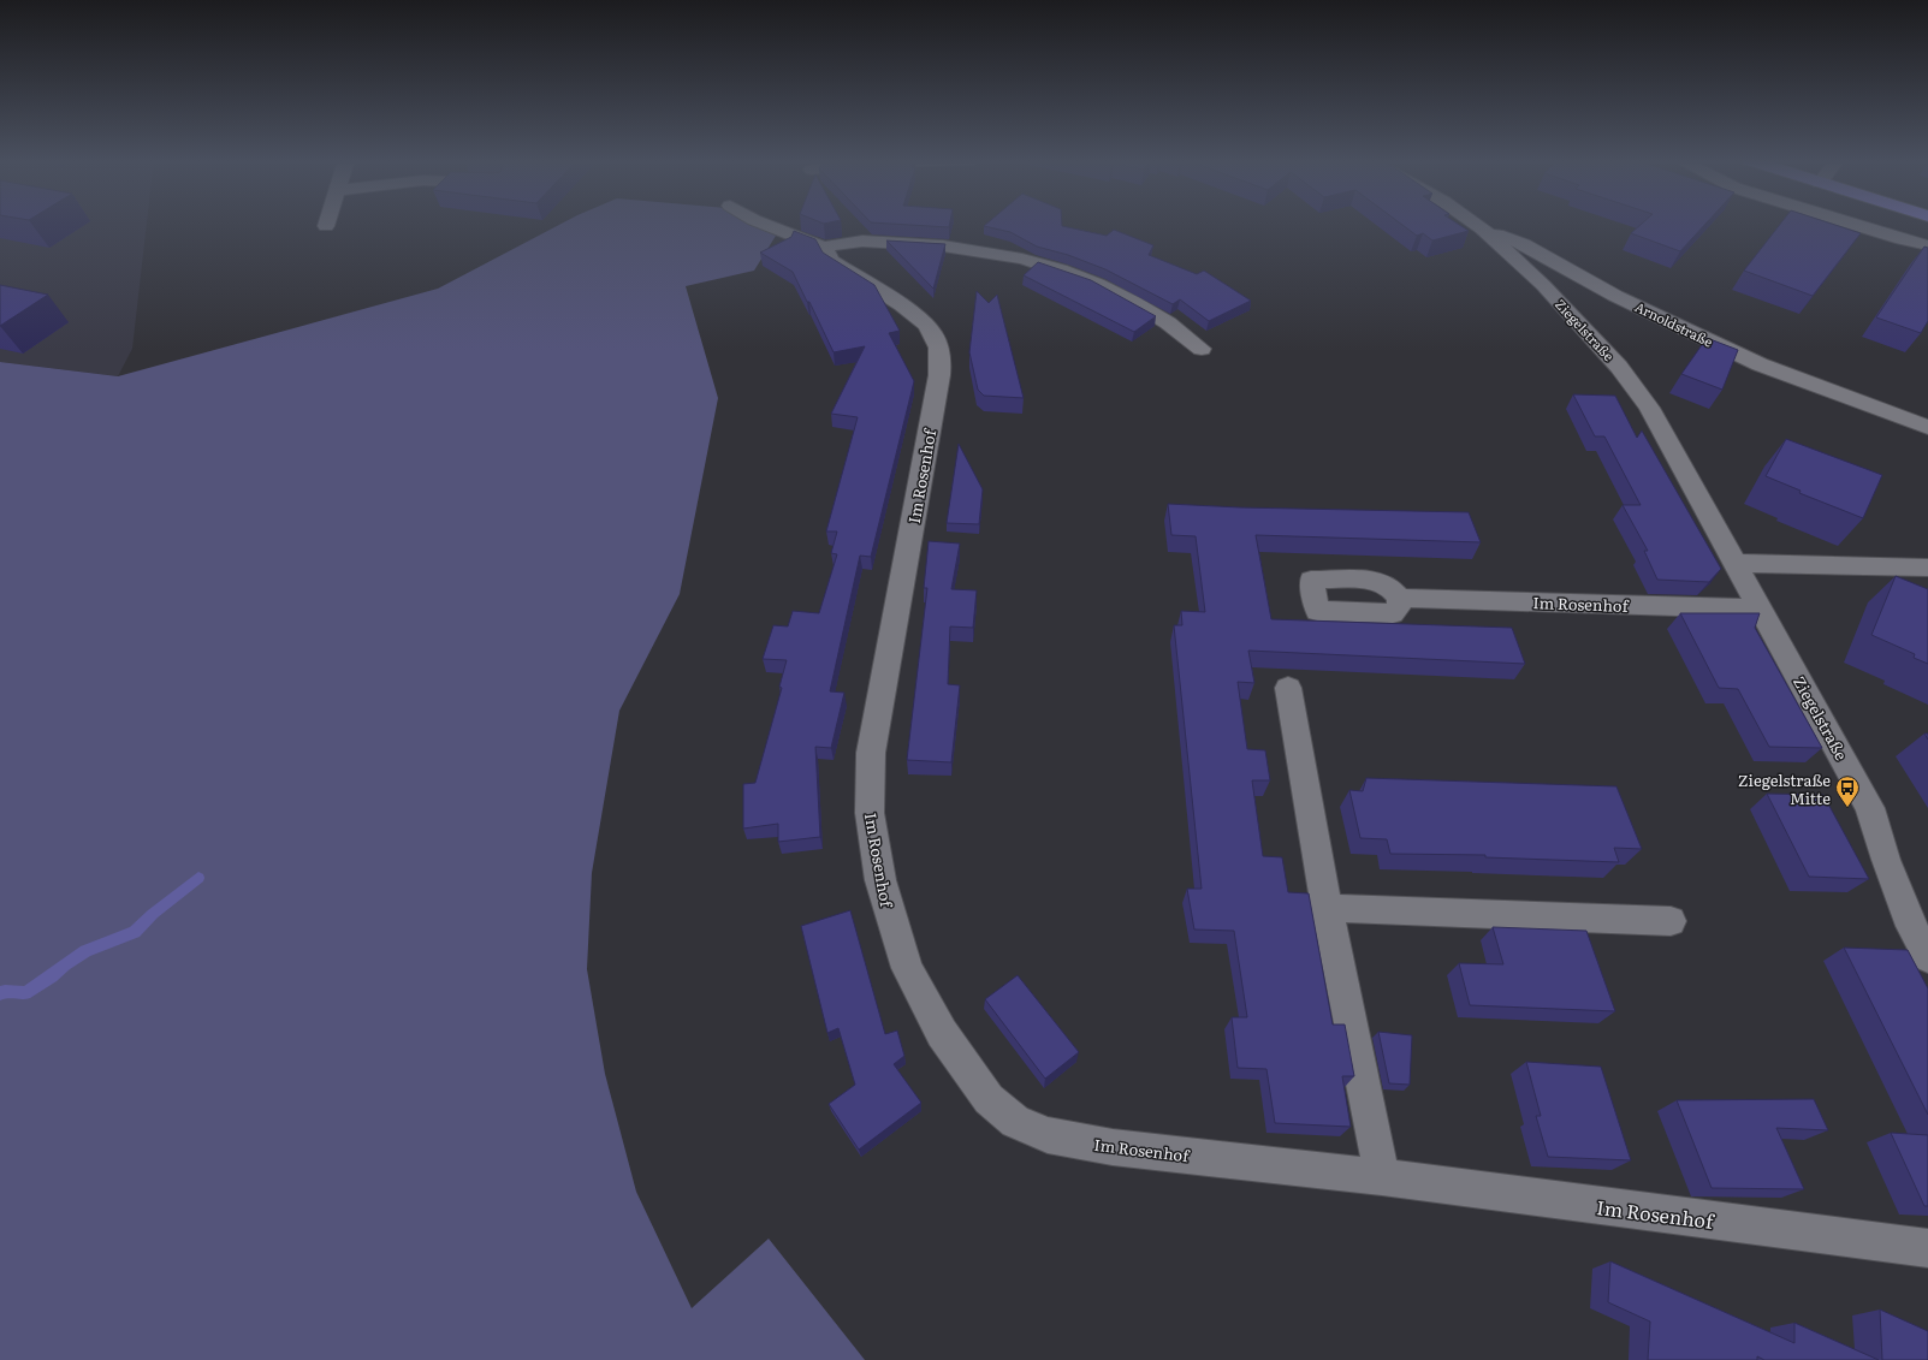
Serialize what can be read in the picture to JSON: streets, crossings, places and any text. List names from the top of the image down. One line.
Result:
{"streets":{"street":["Arnoldstraße","Ziegelstraße","Im Rosenhof"]},"crossings":[["Arnoldstraße","Ziegelstraße"],["Ziegelstraße","Im Rosenhof"]],"places":{"bus stop":["Ziegelstraße Mitte"]}}
